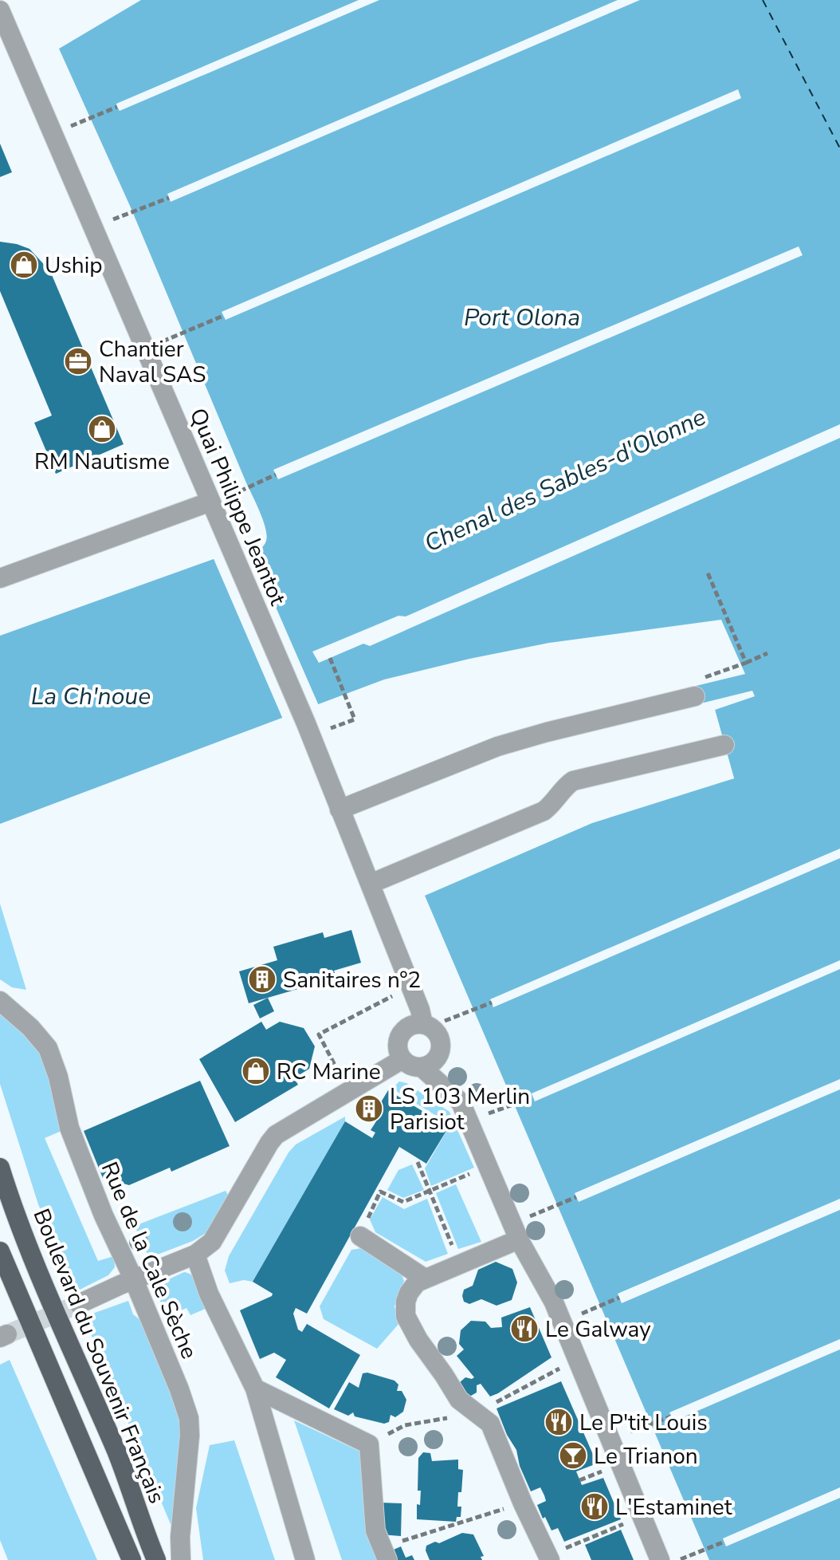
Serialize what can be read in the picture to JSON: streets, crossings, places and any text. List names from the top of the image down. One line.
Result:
{"streets":{"main road":["Boulevard du Souvenir Français"],"street":["Quai Philippe Jeantot","Rue de la Cale Sèche"]},"water":["Port Olona","Chenal des Sables-d'Olonne","La Ch'noue"],"places":{"shop":["Uship","RM Nautisme","RC Marine"],"office":["Chantier Naval SAS"],"building":["Sanitaires n°2","LS 103 Merlin Parisiot"],"restaurant":["Le Galway","Le P'tit Louis","L'Estaminet"],"bar":["Le Trianon"]}}
